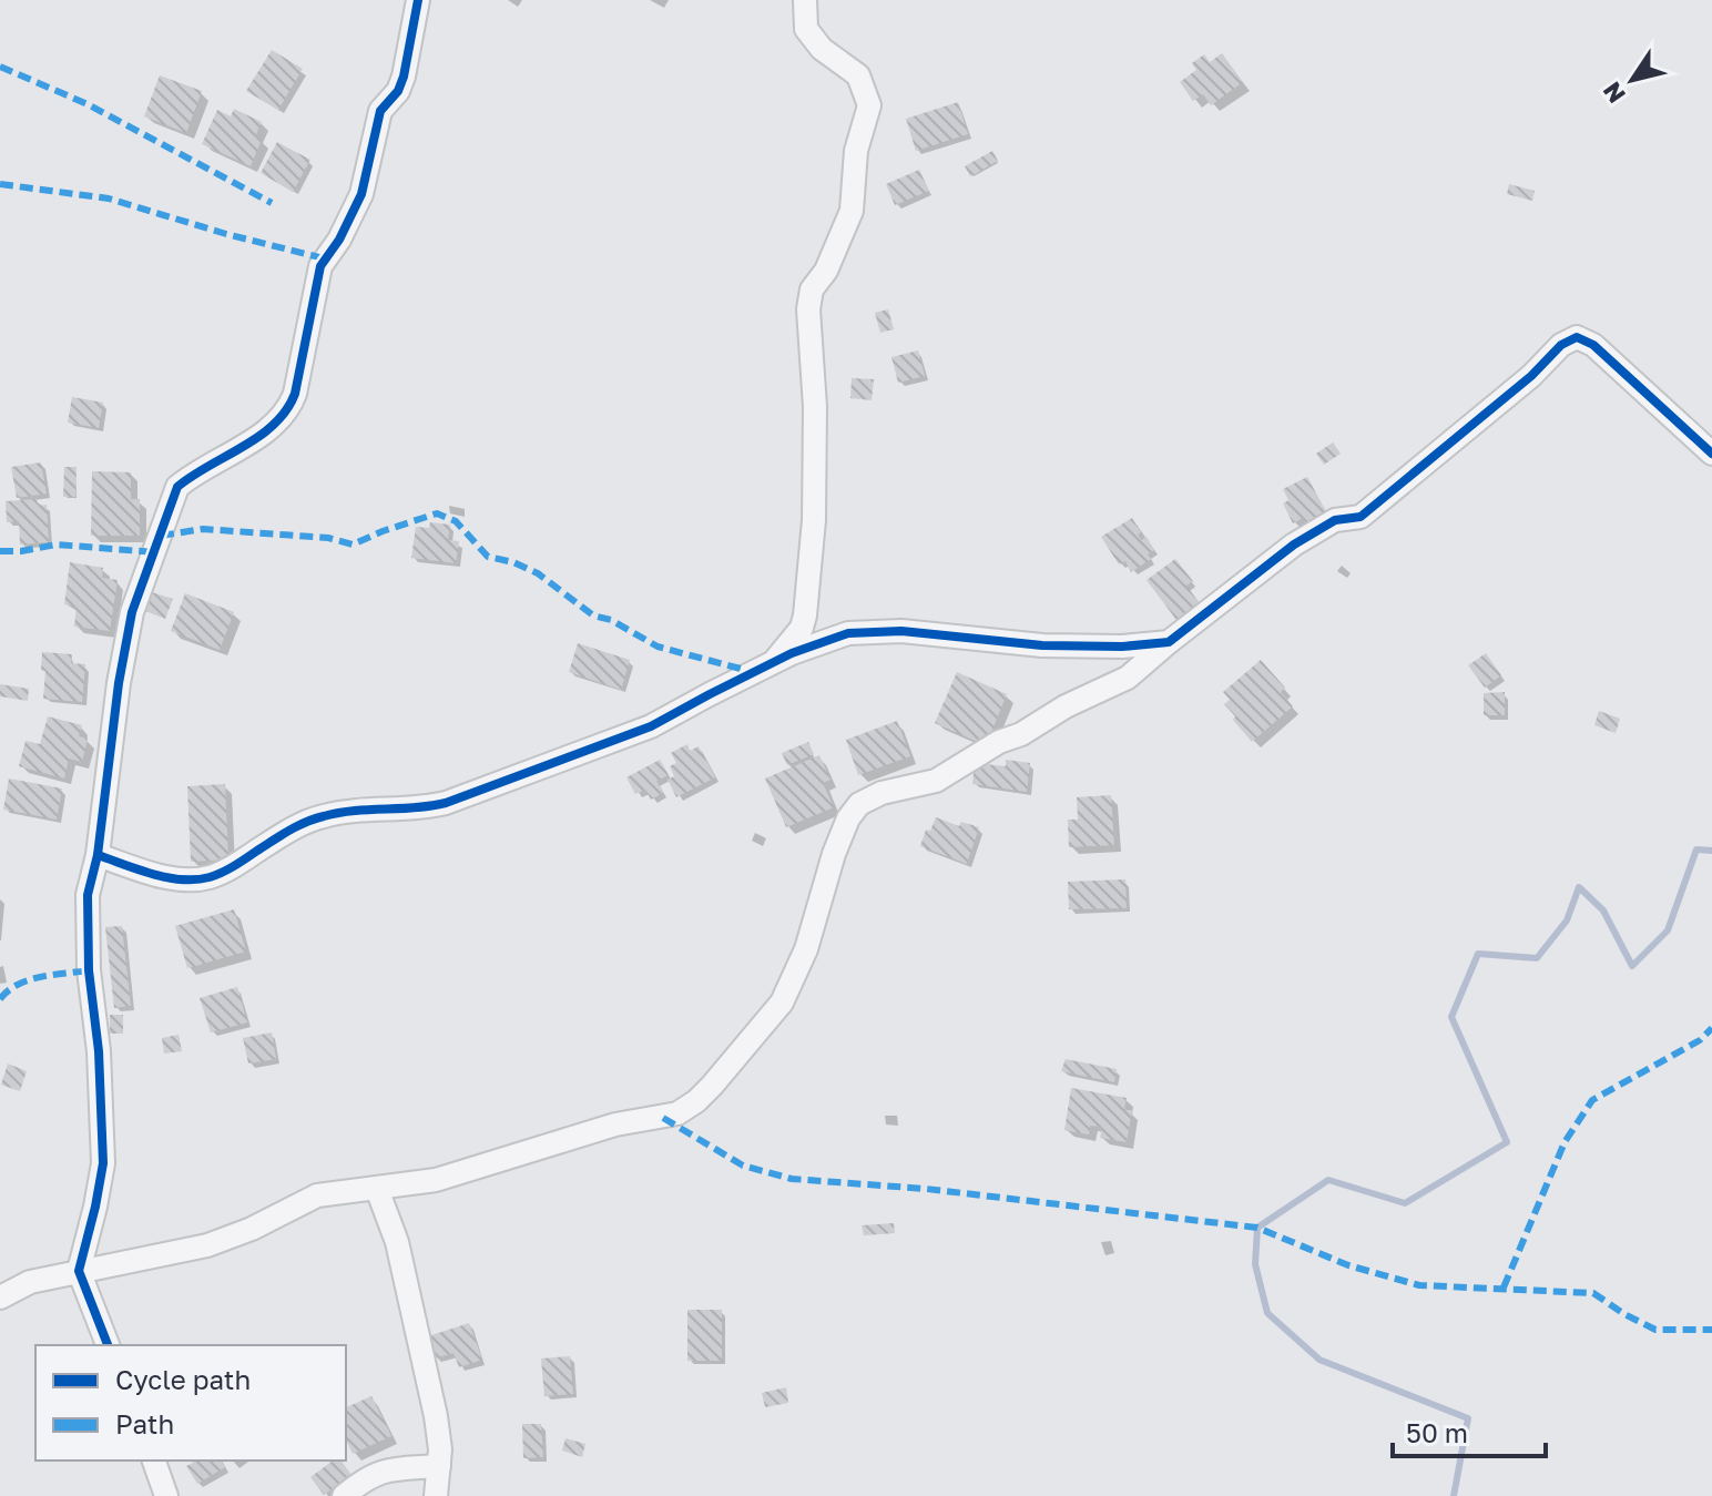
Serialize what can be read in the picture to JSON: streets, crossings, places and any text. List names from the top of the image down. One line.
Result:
{"legend":["Cycle path","Path"],"scale_bar":"50 m","north":"bottom left"}
